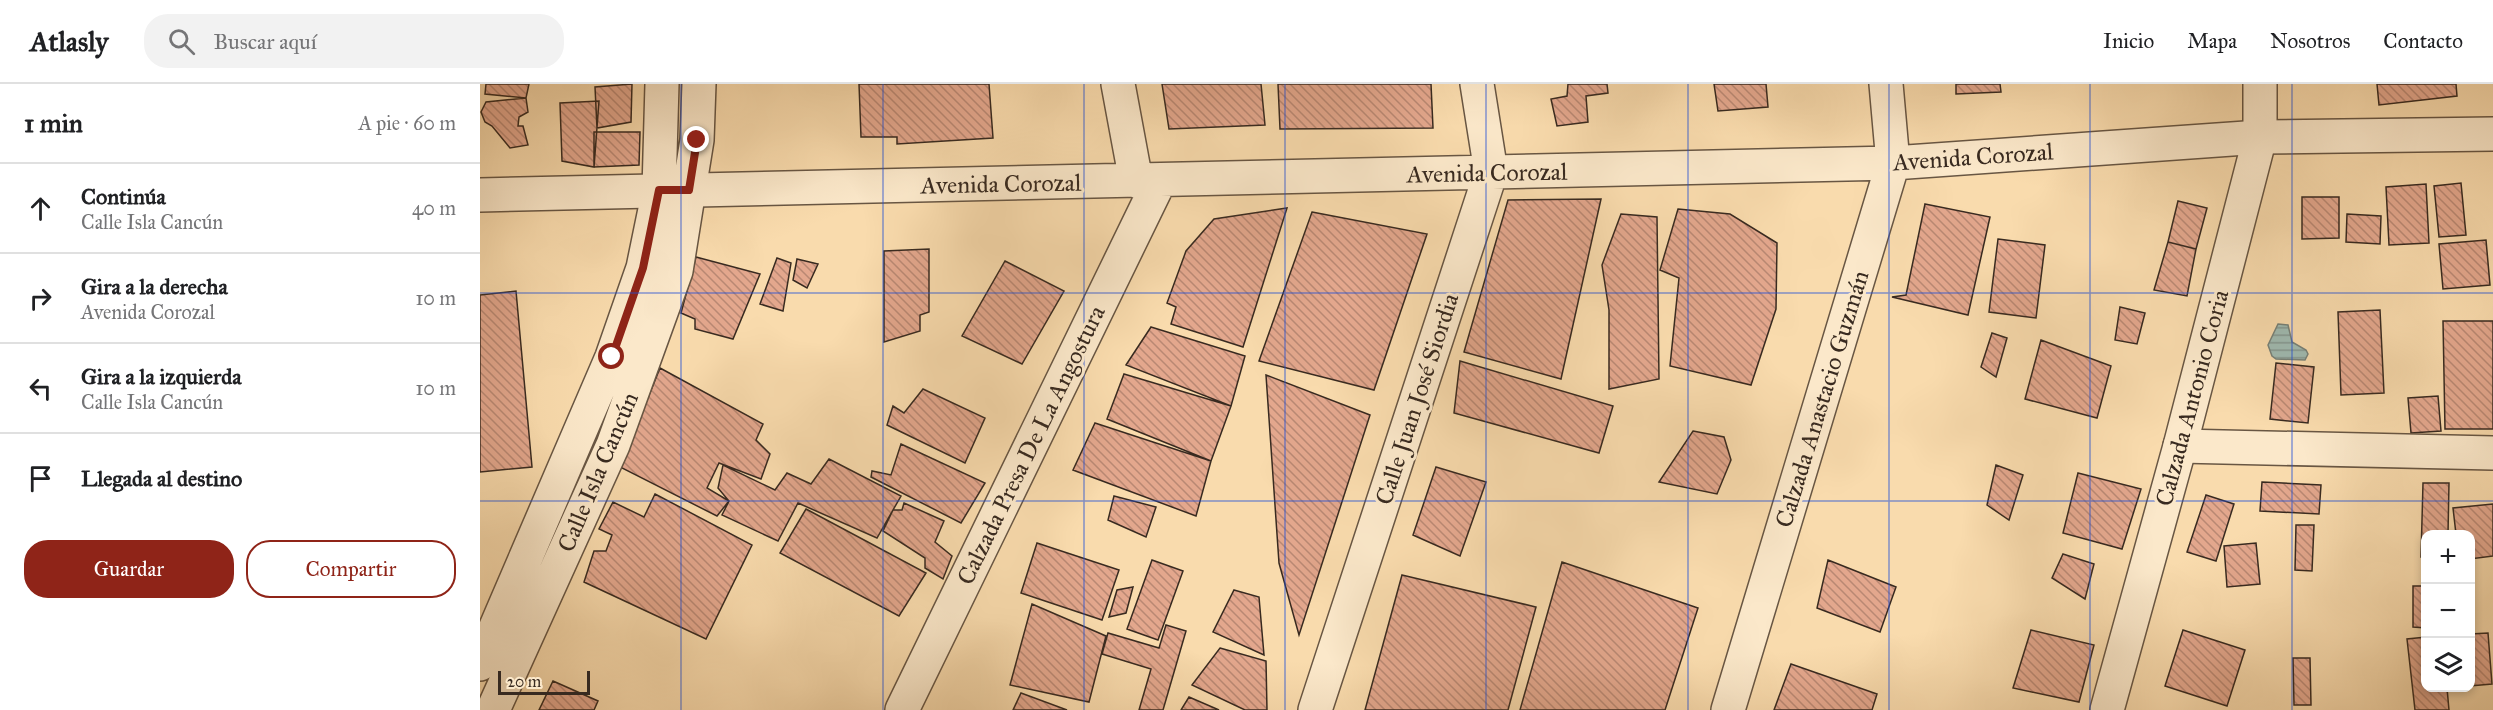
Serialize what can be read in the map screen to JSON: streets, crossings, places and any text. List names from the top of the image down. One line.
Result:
{"streets":{"street":["Avenida Corozal","Calzada Antonio Coria","Calle Juan José Siordia","Calzada Anastacio Guzmán","Calzada Presa De La Angostura","Calle Isla Cancún"]},"crossings":[["Avenida Corozal","Calzada Antonio Coria"],["Avenida Corozal","Calle Juan José Siordia"],["Avenida Corozal","Calzada Anastacio Guzmán"],["Avenida Corozal","Calzada Presa De La Angostura"],["Avenida Corozal","Calle Isla Cancún"]],"scale_bar":"20 m","page":{"header":"Atlasly","search":"Buscar aquí","nav":["Inicio","Mapa","Nosotros","Contacto"],"heading":["1 min","A pie · 60 m"],"list":[["Continúa","Calle Isla Cancún","40 m"],["Gira a la derecha","Avenida Corozal","10 m"],["Gira a la izquierda","Calle Isla Cancún","10 m"],"Llegada al destino"],"buttons":["Guardar","Compartir"],"map_buttons":["+","−"],"scale":"20 m"}}
